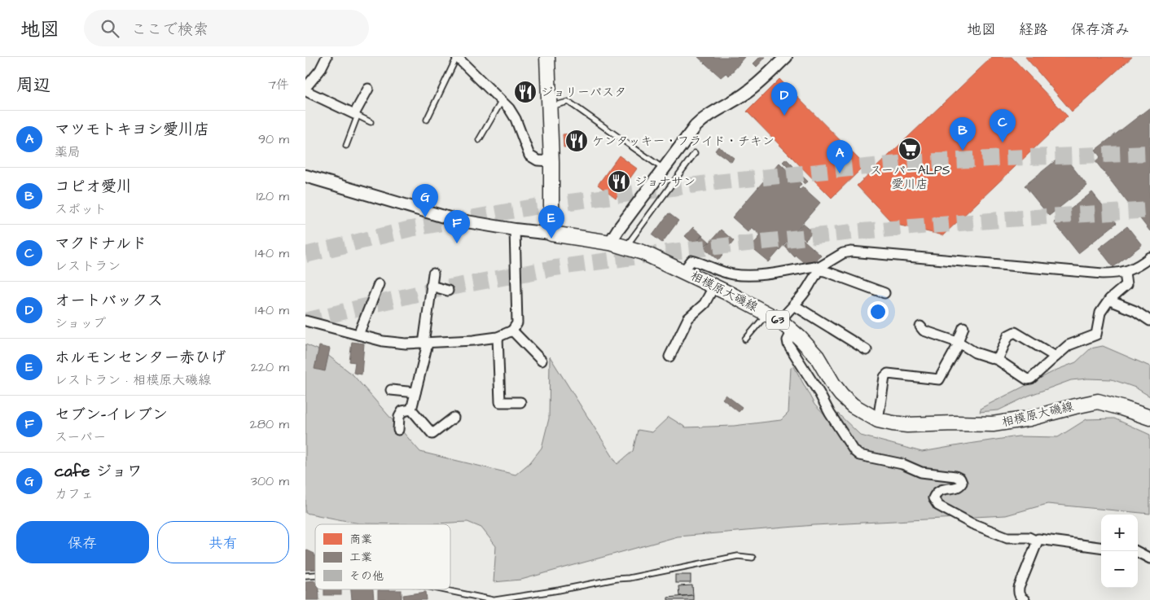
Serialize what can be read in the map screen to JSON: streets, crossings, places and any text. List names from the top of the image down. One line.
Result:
{"streets":{"main road":["相模原大磯線","63"]},"places":{"restaurant":["ジョリーパスタ","ケンタッキー・フライド・チキン","ジョナサン"],"supermarket":["スーパーALPS 愛川店"]},"legend":["商業","工業","その他"],"page":{"header":"地図","search":"ここで検索","nav":["地図","経路","保存済み"],"heading":["周辺","7件"],"pins":["D","C","B","A","G","E","F"],"list":[{"mark":"A","name":"マツモトキヨシ愛川店","note":"薬局","value":"90 m"},{"mark":"B","name":"コピオ愛川","note":"スポット","value":"120 m"},{"mark":"C","name":"マクドナルド","note":"レストラン","value":"140 m"},{"mark":"D","name":"オートバックス","note":"ショップ","value":"140 m"},{"mark":"E","name":"ホルモンセンター赤ひげ","note":"レストラン · 相模原大磯線","value":"220 m"},{"mark":"F","name":"セブン-イレブン","note":"スーパー","value":"280 m"},{"mark":"G","name":"cafe ジョワ","note":"カフェ","value":"300 m"}],"buttons":["保存","共有"],"map_buttons":["+","−"]}}
